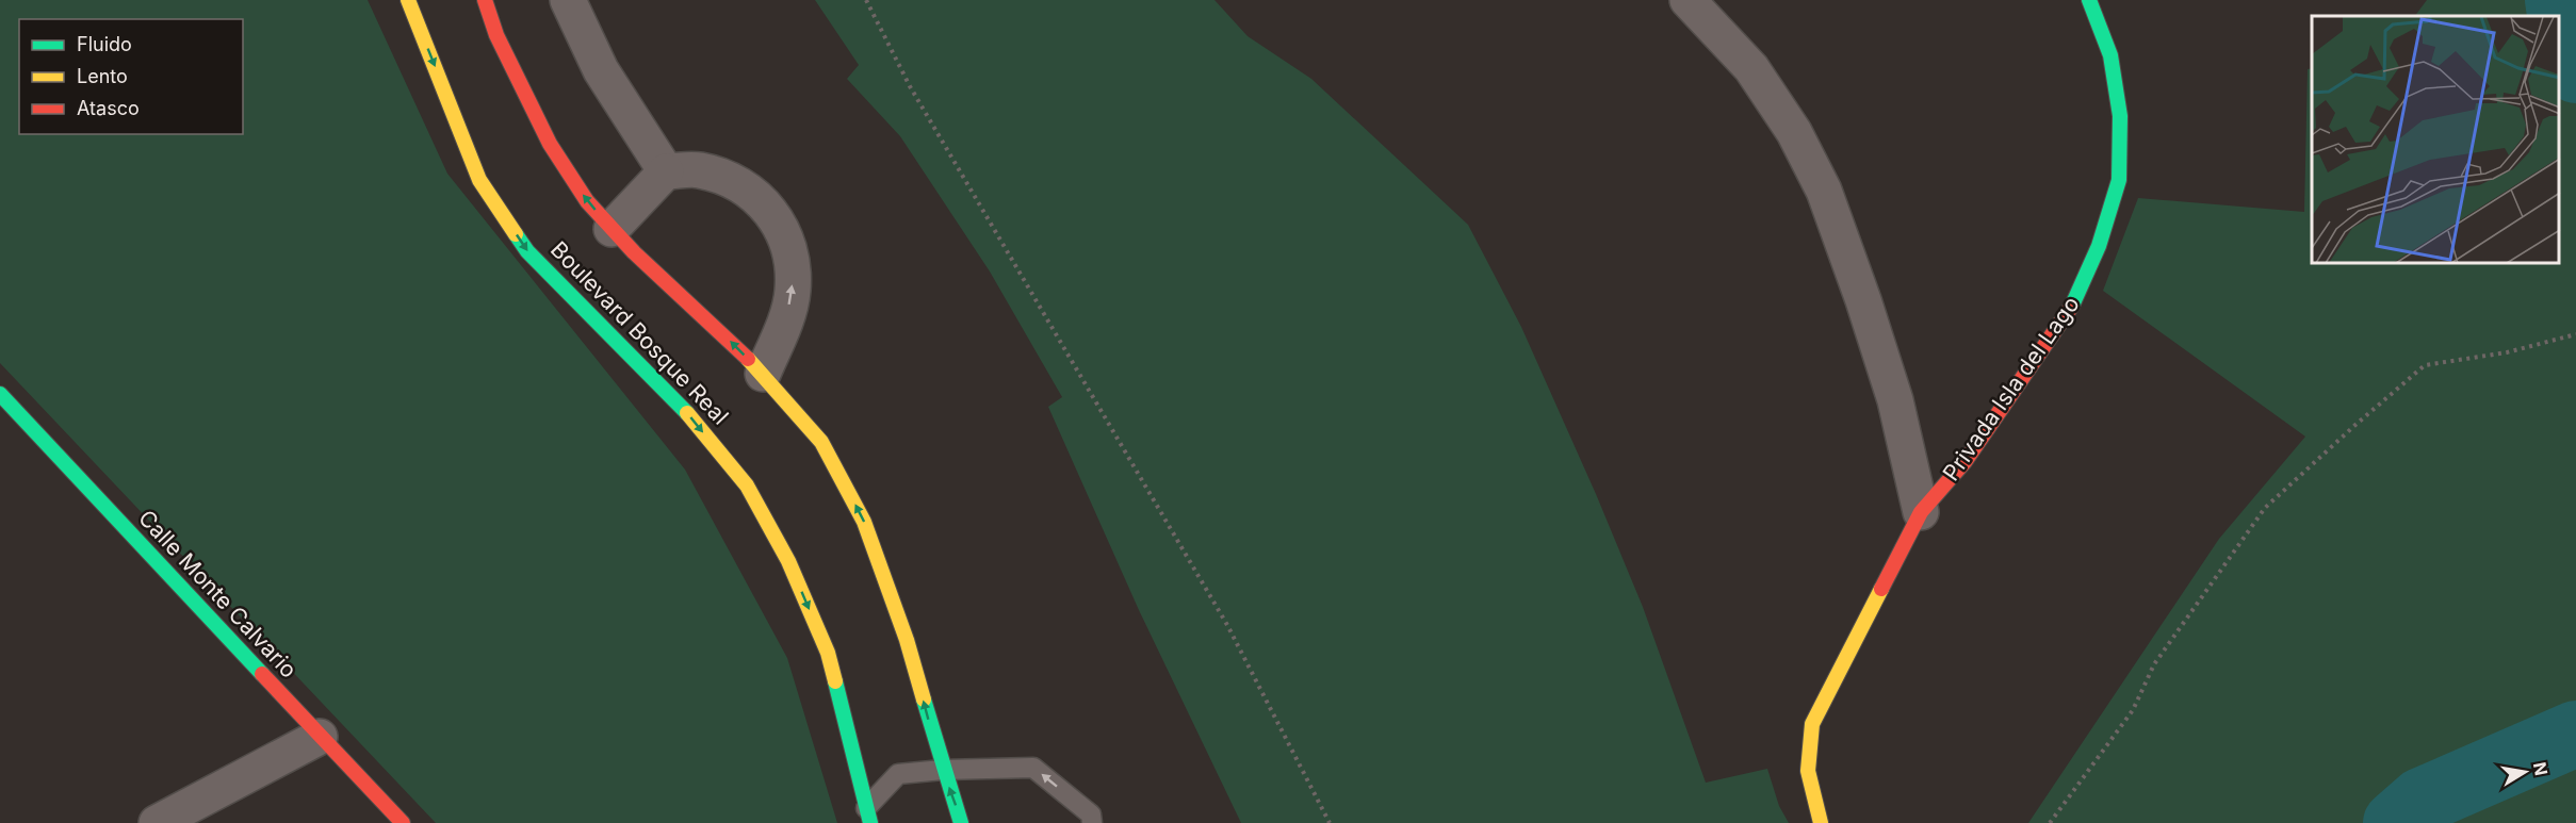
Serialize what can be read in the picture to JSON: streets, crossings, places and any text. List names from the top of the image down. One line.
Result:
{"streets":{"street":["Boulevard Bosque Real","Privada Isla del Lago","Calle Monte Calvario"]},"legend":["Fluido","Lento","Atasco"],"north":"right"}
